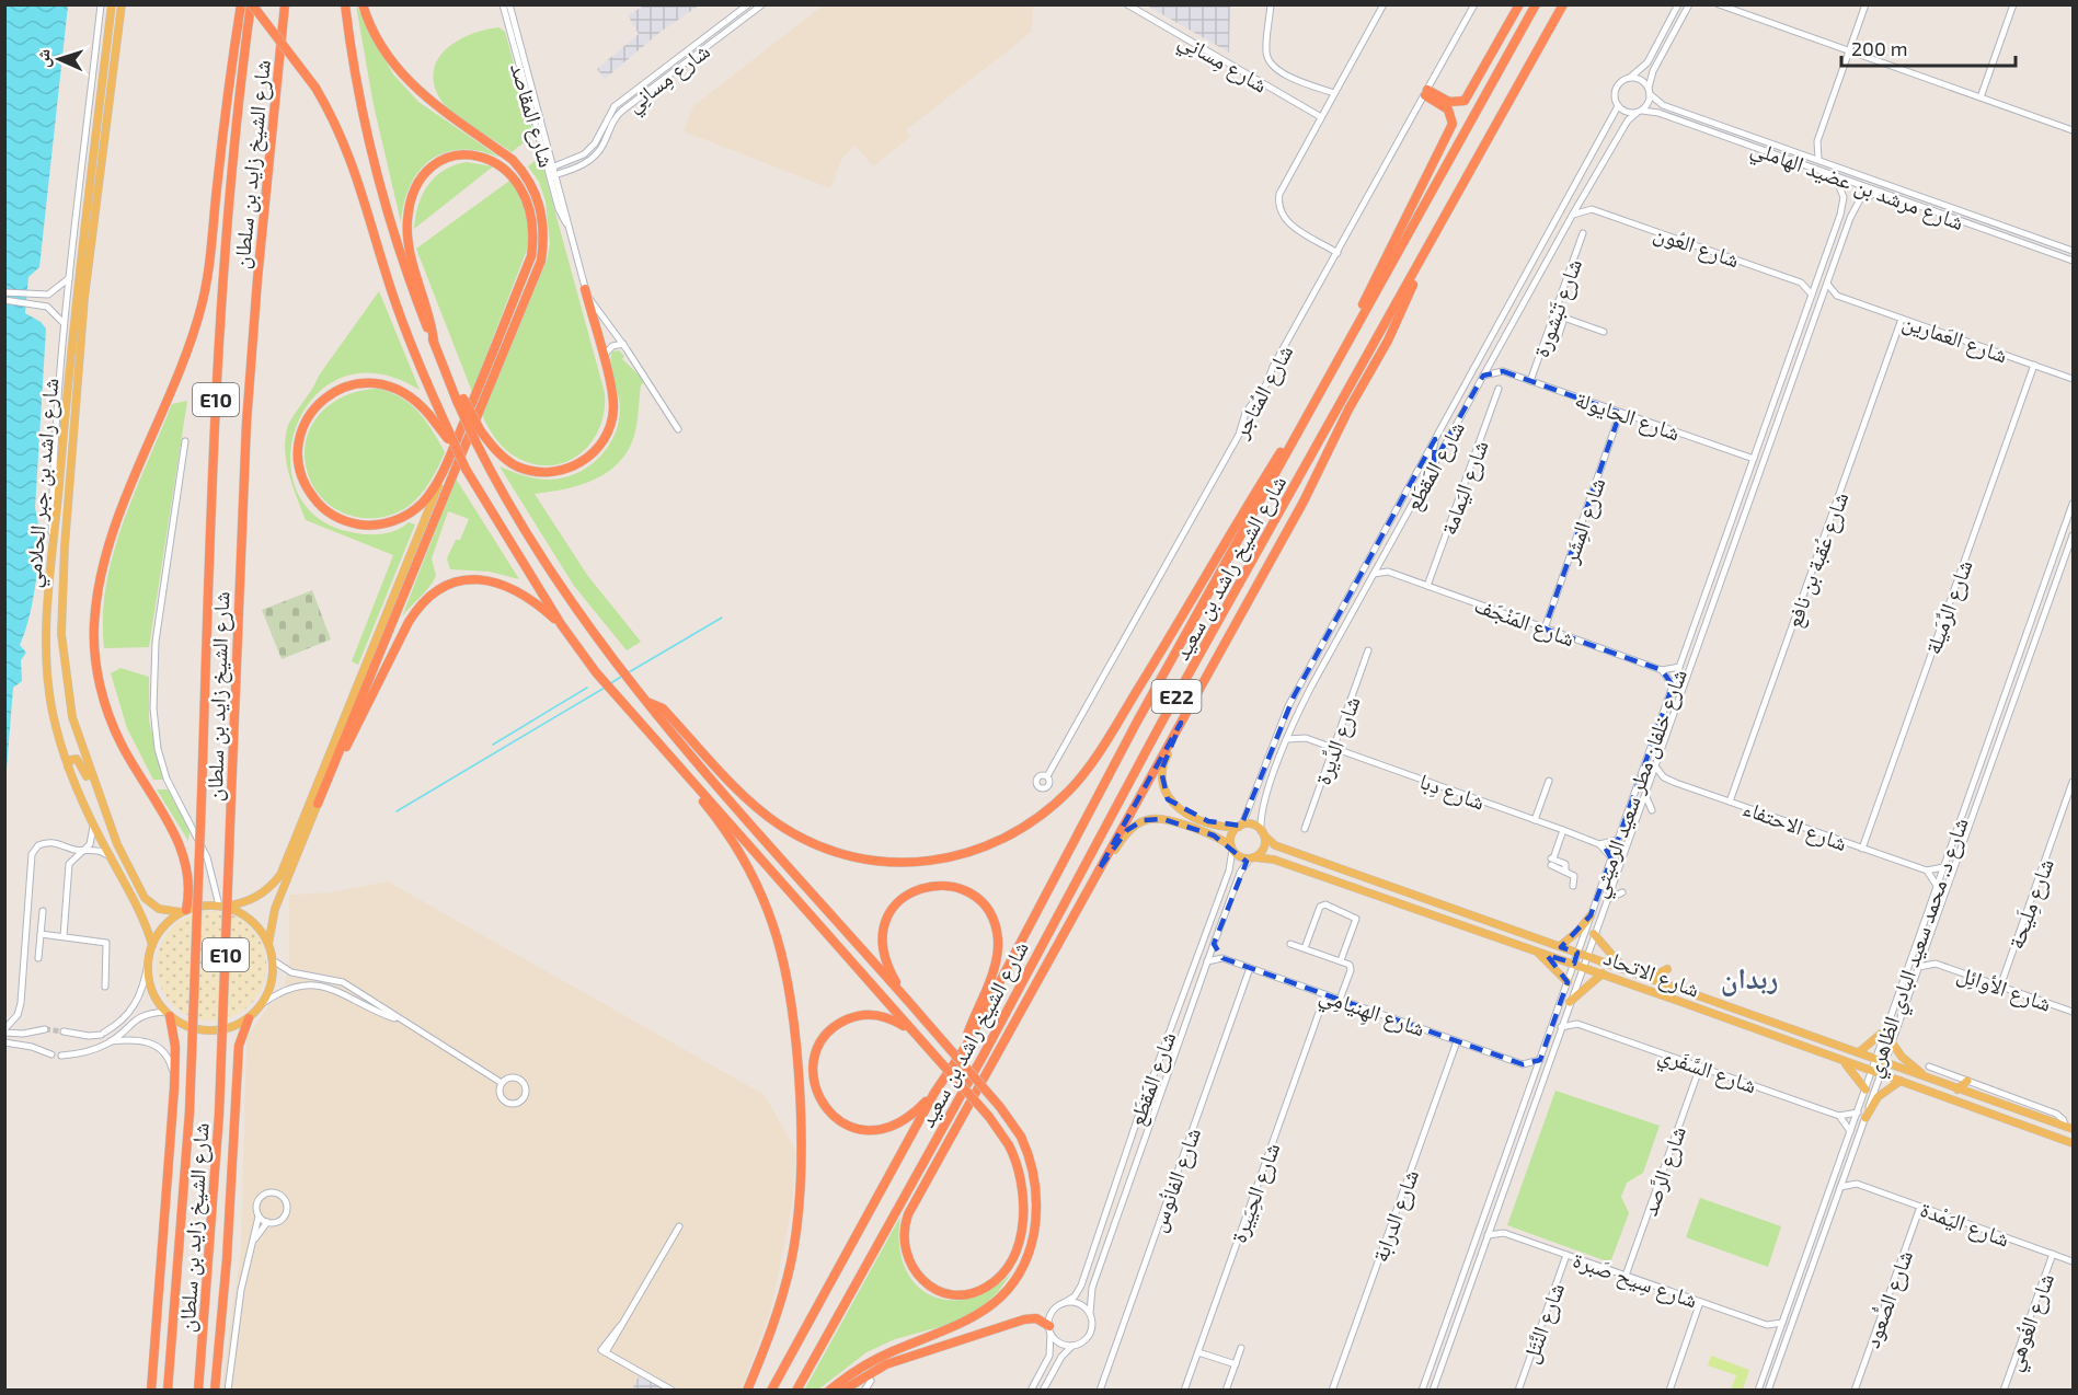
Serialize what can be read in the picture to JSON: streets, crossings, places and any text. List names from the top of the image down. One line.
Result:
{"streets":{"highway":["شارع الشيخ زايد بن سلطان","E10","شارع الشيخ راشد بن سعيد","E22"],"main road":["شارع راشد بن جبر الحلامي","شارع الاتحاد"],"street":["شارع مِسانِي","شارع المقاصد","شارع مرشد بن عضيد الهاملي","شارع العُون","شارع تَبْشورة","شارع العَمارين","شارع المُتاجر","شارع الحايولة","شارع المَقطَع","شارع اليَمامة","شارع المِشَر","شارع عُقبة بن نافع","شارع الرِّمَيلة","شارع المَنْجَف","شارع الدِّيرة","شارع خلفان مطر سعيد الرميثي","شارع دِبا","شارع الاحتفاء","شارع مِلَيحة","شارع د. محمد سعيد البادي الظاهري","شارع الأوائِل","شارع الهِنيامِي","شارع السَّفَري","شارع الرَّصد","شارع الفانُوس","شارع الحِيَيرة","شارع الدرابة","شارع اليَمْدة","شارع سِيح صَبرة","شارع الصُّعود","شارع الغُوهي","شارع النَّتَل"]},"crossings":[["شارع مِسانِي","شارع المقاصد"],["شارع مرشد بن عضيد الهاملي","شارع المَقطَع"],["شارع مرشد بن عضيد الهاملي","شارع خلفان مطر سعيد الرميثي"],["شارع العُون","شارع خلفان مطر سعيد الرميثي"],["شارع تَبْشورة","شارع الحايولة"],["شارع العَمارين","شارع عُقبة بن نافع"],["شارع العَمارين","شارع الرِّمَيلة"],["شارع الحايولة","شارع المِشَر"],["شارع الحايولة","شارع خلفان مطر سعيد الرميثي"],["شارع المَقطَع","شارع المَنْجَف"],["شارع المَقطَع","شارع دِبا"],["شارع المَقطَع","شارع الاتحاد"],["شارع اليَمامة","شارع المَنْجَف"],["شارع المِشَر","شارع المَنْجَف"],["شارع عُقبة بن نافع","شارع الاحتفاء"],["شارع الرِّمَيلة","شارع الاحتفاء"],["شارع الدِّيرة","شارع دِبا"],["شارع خلفان مطر سعيد الرميثي","شارع دِبا"],["شارع خلفان مطر سعيد الرميثي","شارع الاتحاد"],["شارع خلفان مطر سعيد الرميثي","شارع سِيح صَبرة"],["شارع مِلَيحة","شارع الأوائِل"],["شارع د. محمد سعيد البادي الظاهري","شارع الاتحاد"],["شارع د. محمد سعيد البادي الظاهري","شارع الأوائِل"],["شارع د. محمد سعيد البادي الظاهري","شارع سِيح صَبرة"],["شارع الهِنيامِي","شارع الفانُوس"],["شارع الهِنيامِي","شارع الحِيَيرة"],["شارع الهِنيامِي","شارع الدرابة"],["شارع السَّفَري","شارع الرَّصد"],["شارع الرَّصد","شارع سِيح صَبرة"],["شارع اليَمْدة","شارع الصُّعود"],["شارع اليَمْدة","شارع الغُوهي"],["شارع سِيح صَبرة","شارع النَّتَل"]],"districts":["ربدان"],"scale_bar":"200 m","north":"left"}
